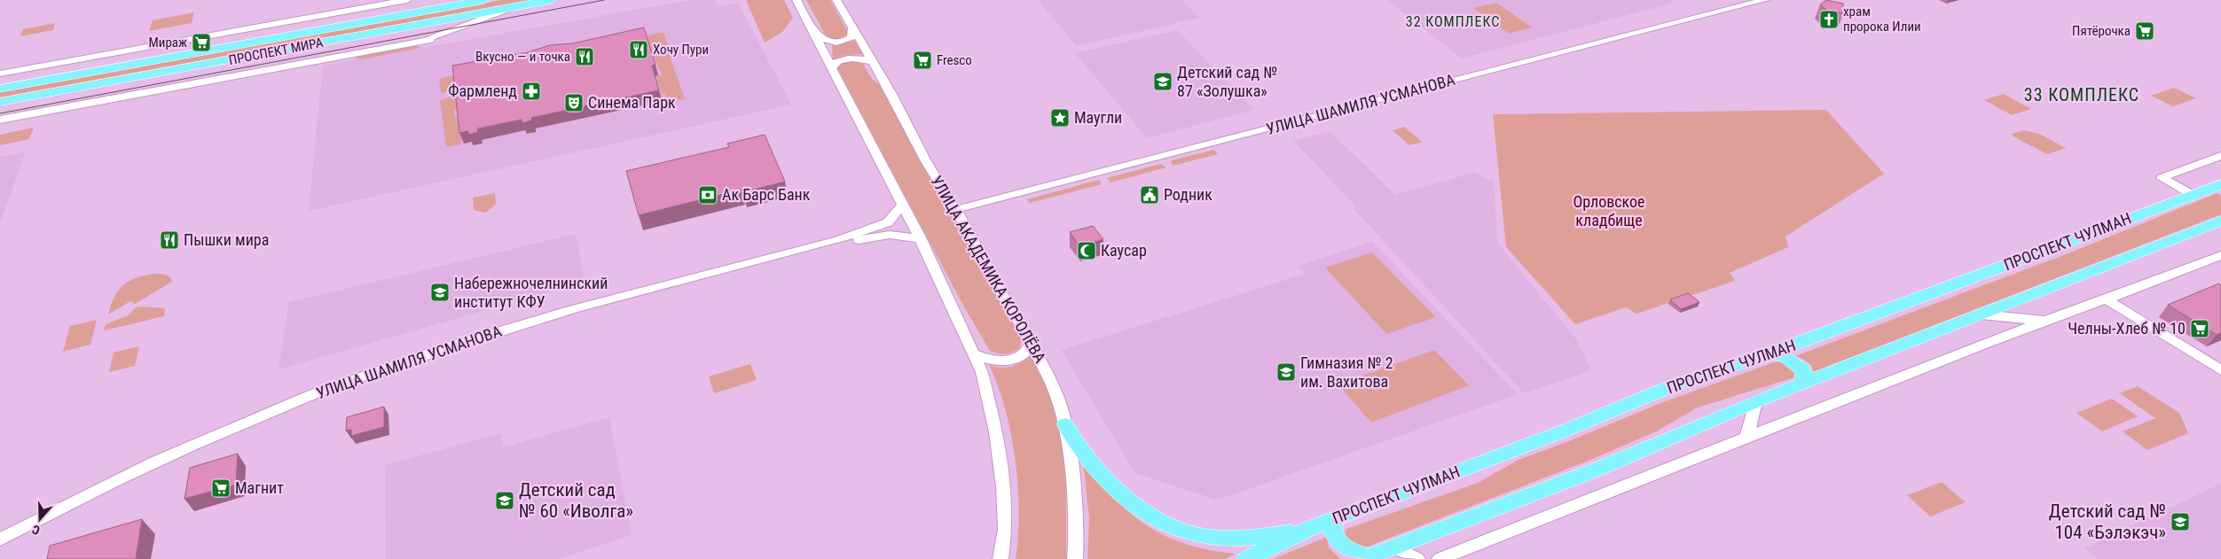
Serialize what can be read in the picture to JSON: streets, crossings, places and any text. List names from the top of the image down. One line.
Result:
{"streets":{"main road":["ПРОСПЕКТ МИРА","ПРОСПЕКТ ЧУЛМАН"],"street":["УЛИЦА ШАМИЛЯ УСМАНОВА","УЛИЦА АКАДЕМИКА КОРОЛЁВА"]},"crossings":[["УЛИЦА ШАМИЛЯ УСМАНОВА","УЛИЦА АКАДЕМИКА КОРОЛЁВА"]],"districts":["32 КОМПЛЕКС","33 КОМПЛЕКС"],"parks":["Орловское кладбище"],"places":{"church":["храм пророка Илии"],"supermarket":["Пятёрочка","Мираж","Fresco","Челны-Хлеб № 10","Магнит"],"restaurant":["Хочу Пури","Вкусно — и точка","Пышки мира"],"school or university":["Детский сад № 87 «Золушка»","Набережночелнинский институт КФУ","Гимназия № 2 им. Вахитова","Детский сад № 60 «Иволга»","Детский сад № 104 «Бэлэкэч»"],"pharmacy":["Фармленд"],"theatre":["Синема Парк"],"place":["Маугли"],"bank":["Ак Барс Банк"],"public building":["Родник"],"mosque":["Каусар"]},"north":"bottom"}
